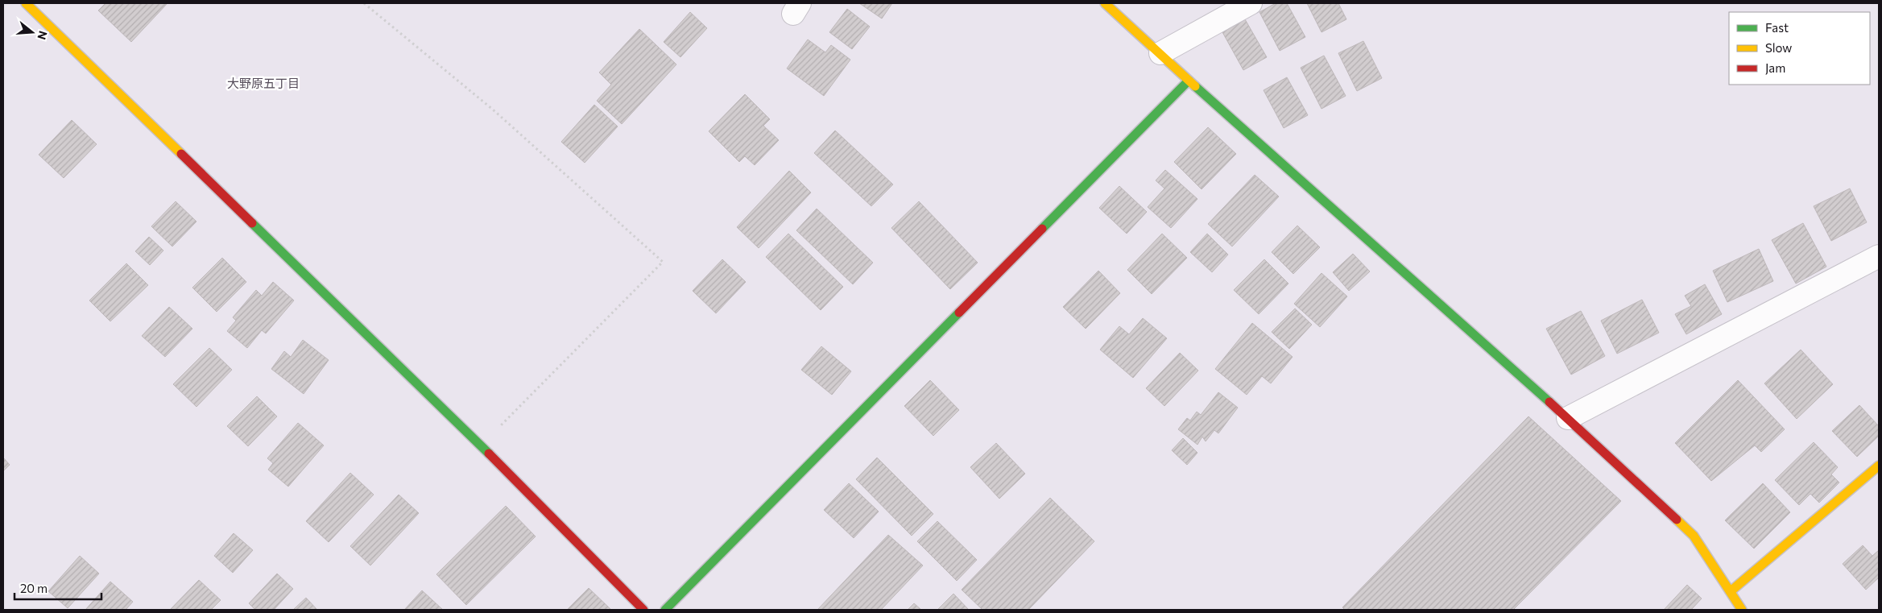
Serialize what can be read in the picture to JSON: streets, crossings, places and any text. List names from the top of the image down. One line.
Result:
{"districts":["大野原五丁目"],"legend":["Fast","Slow","Jam"],"scale_bar":"20 m","north":"right"}
